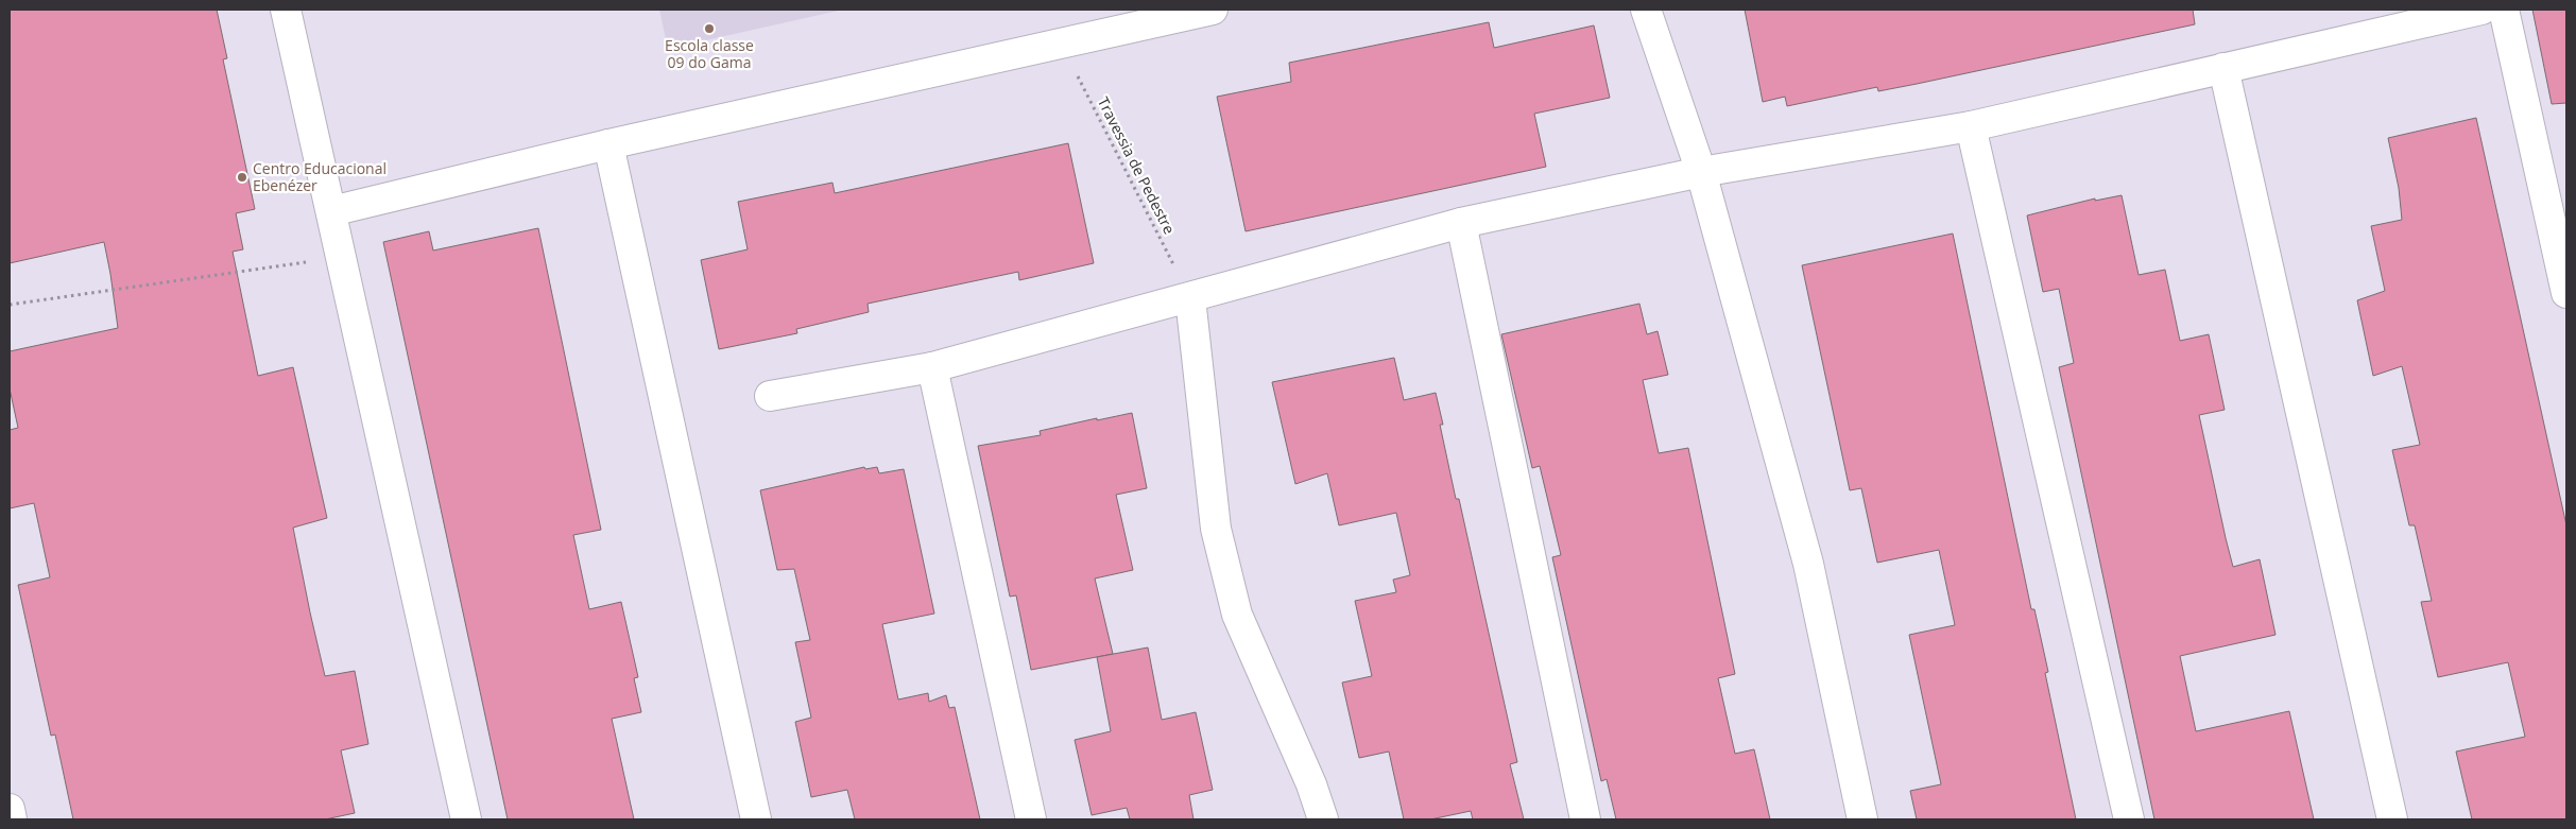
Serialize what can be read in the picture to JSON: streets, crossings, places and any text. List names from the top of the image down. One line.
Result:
{"streets":{"path":["Travessia de Pedestre"]},"places":["Escola classe 09 do Gama","Centro Educacional Ebenézer"]}
